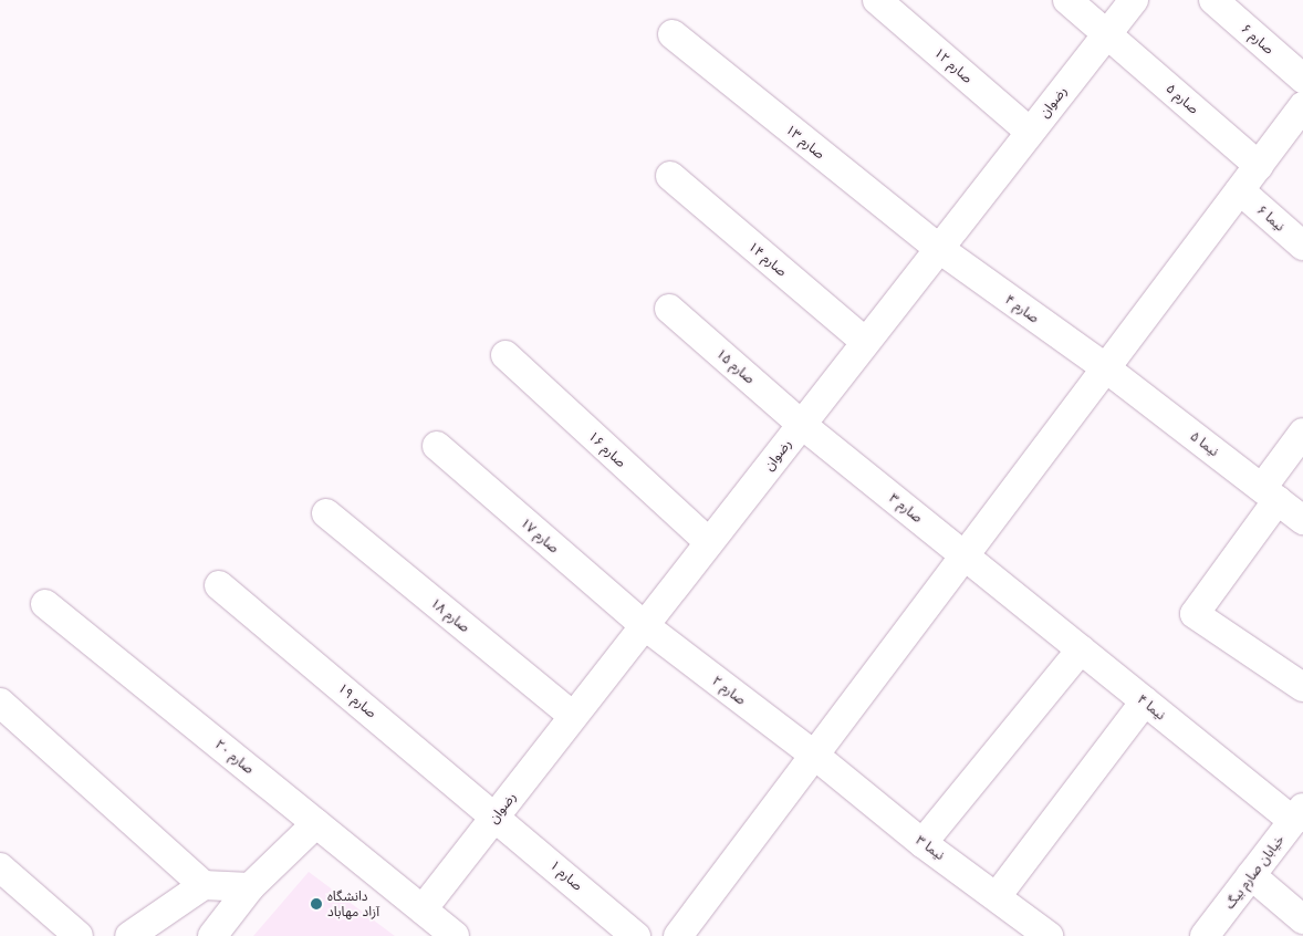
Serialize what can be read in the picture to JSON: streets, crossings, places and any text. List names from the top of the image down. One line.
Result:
{"streets":{"street":["صارم ۶","صارم ۱۲","صارم ۵","رضوان","صارم ۱۳","نیما ۶","صارم ۱۴","صارم ۴","صارم ۱۵","نیما ۵","صارم ۱۶","صارم ۳","صارم ۱۷","صارم ۱۸","صارم ۲","صارم ۱۹","نیما ۴","صارم ۲۰","نیما ۳","خیابان صارم بیگ","صارم ۱"]},"crossings":[["صارم ۱۲","رضوان"],["صارم ۵","رضوان"],["رضوان","صارم ۱۳"],["رضوان","صارم ۱۴"],["رضوان","صارم ۴"],["رضوان","صارم ۱۵"],["رضوان","صارم ۱۶"],["رضوان","صارم ۳"],["رضوان","صارم ۱۷"],["رضوان","صارم ۱۸"],["رضوان","صارم ۲"],["رضوان","صارم ۱۹"],["رضوان","صارم ۲۰"],["رضوان","صارم ۱"],["صارم ۱۳","صارم ۴"],["صارم ۴","نیما ۵"],["صارم ۱۵","صارم ۳"],["صارم ۳","نیما ۴"],["صارم ۱۷","صارم ۲"],["صارم ۲","نیما ۳"],["صارم ۱۹","صارم ۱"],["نیما ۴","خیابان صارم بیگ"]],"places":["دانشگاه آزاد مهاباد"]}
